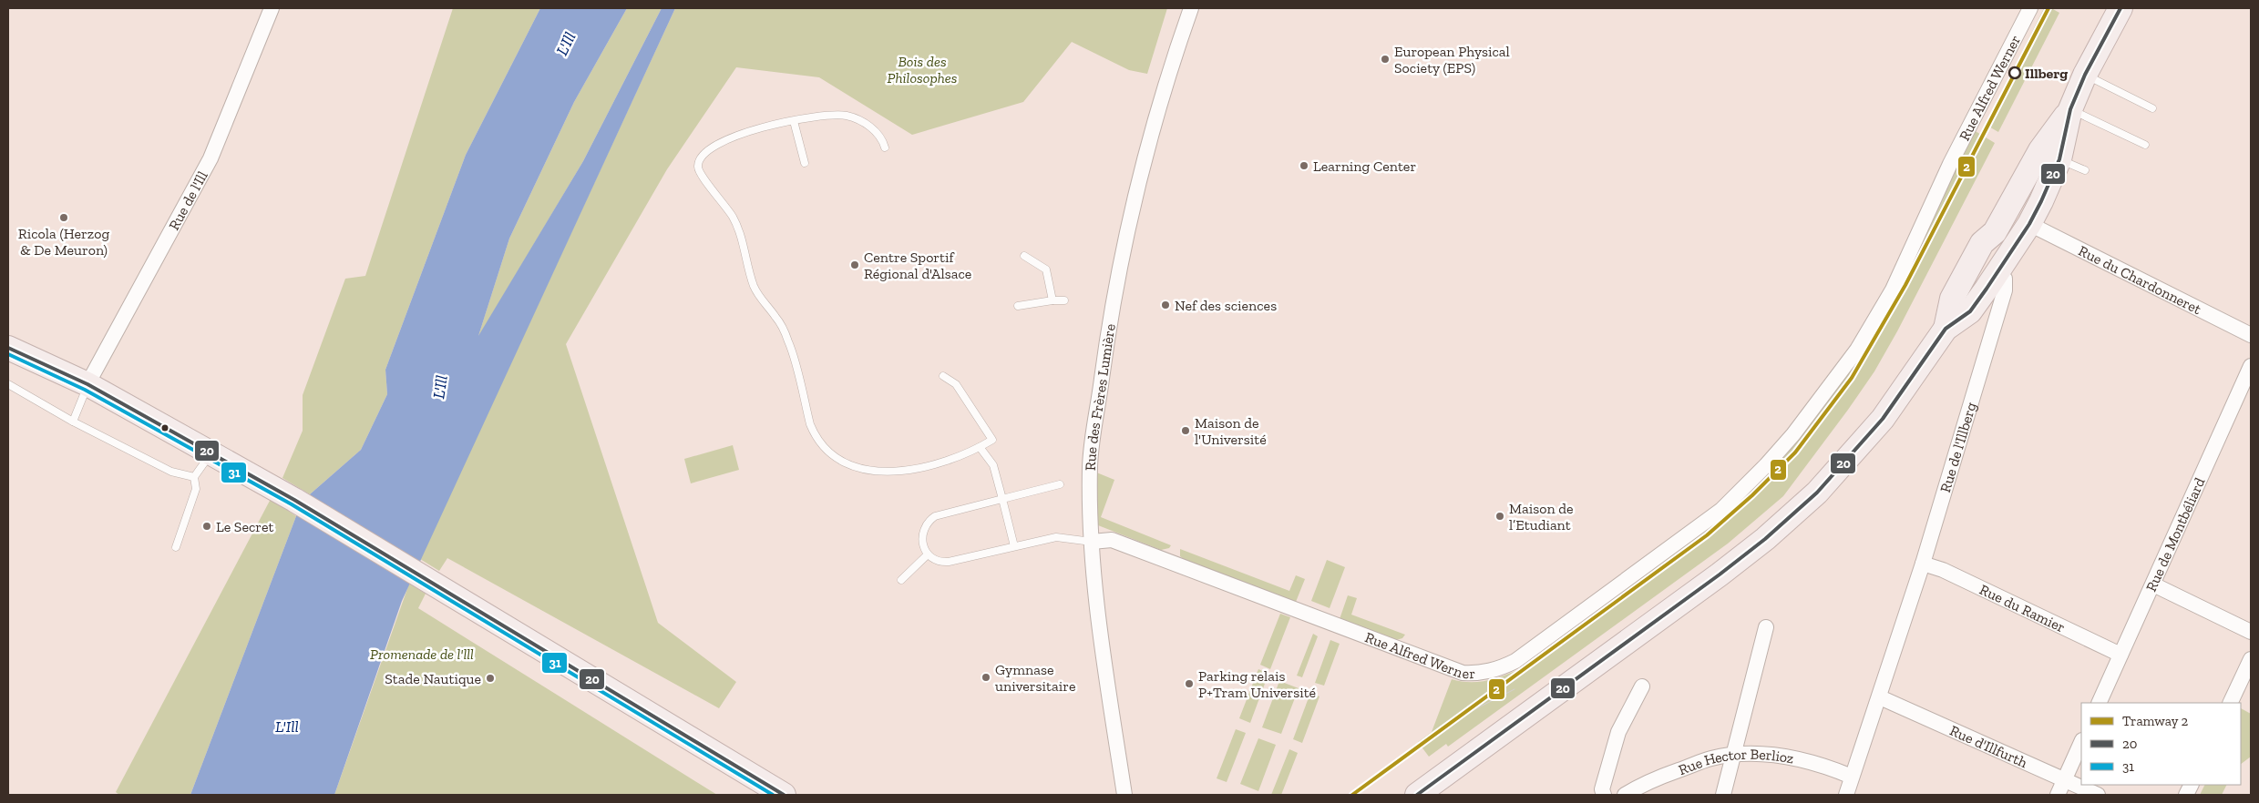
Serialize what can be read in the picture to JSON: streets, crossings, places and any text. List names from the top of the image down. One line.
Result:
{"streets":{"street":["Rue Alfred Werner","Rue de l'Ill","Rue du Chardonneret","Rue des Frères Lumière","Rue de l'Illberg","Rue de Montbéliard","Rue du Ramier","Rue d'Illfurth","Rue Hector Berlioz"]},"crossings":[["Rue Alfred Werner","Rue des Frères Lumière"],["Rue de l'Illberg","Rue du Ramier"],["Rue de l'Illberg","Rue d'Illfurth"],["Rue de l'Illberg","Rue Hector Berlioz"],["Rue de Montbéliard","Rue du Ramier"]],"water":["L'Ill"],"parks":["Bois des Philosophes","Promenade de l'lll"],"places":["European Physical Society (EPS)","Illberg","Learning Center","Ricola (Herzog & De Meuron)","Centre Sportif Régional d'Alsace","Nef des sciences","Maison de l'Université","Maison de l’Etudiant","Le Secret","Gymnase universitaire","Stade Nautique","Parking relais P+Tram Université"],"lines":["tram line 2","transit line 20","transit line 31"],"legend":["Tramway 2","20","31"]}
